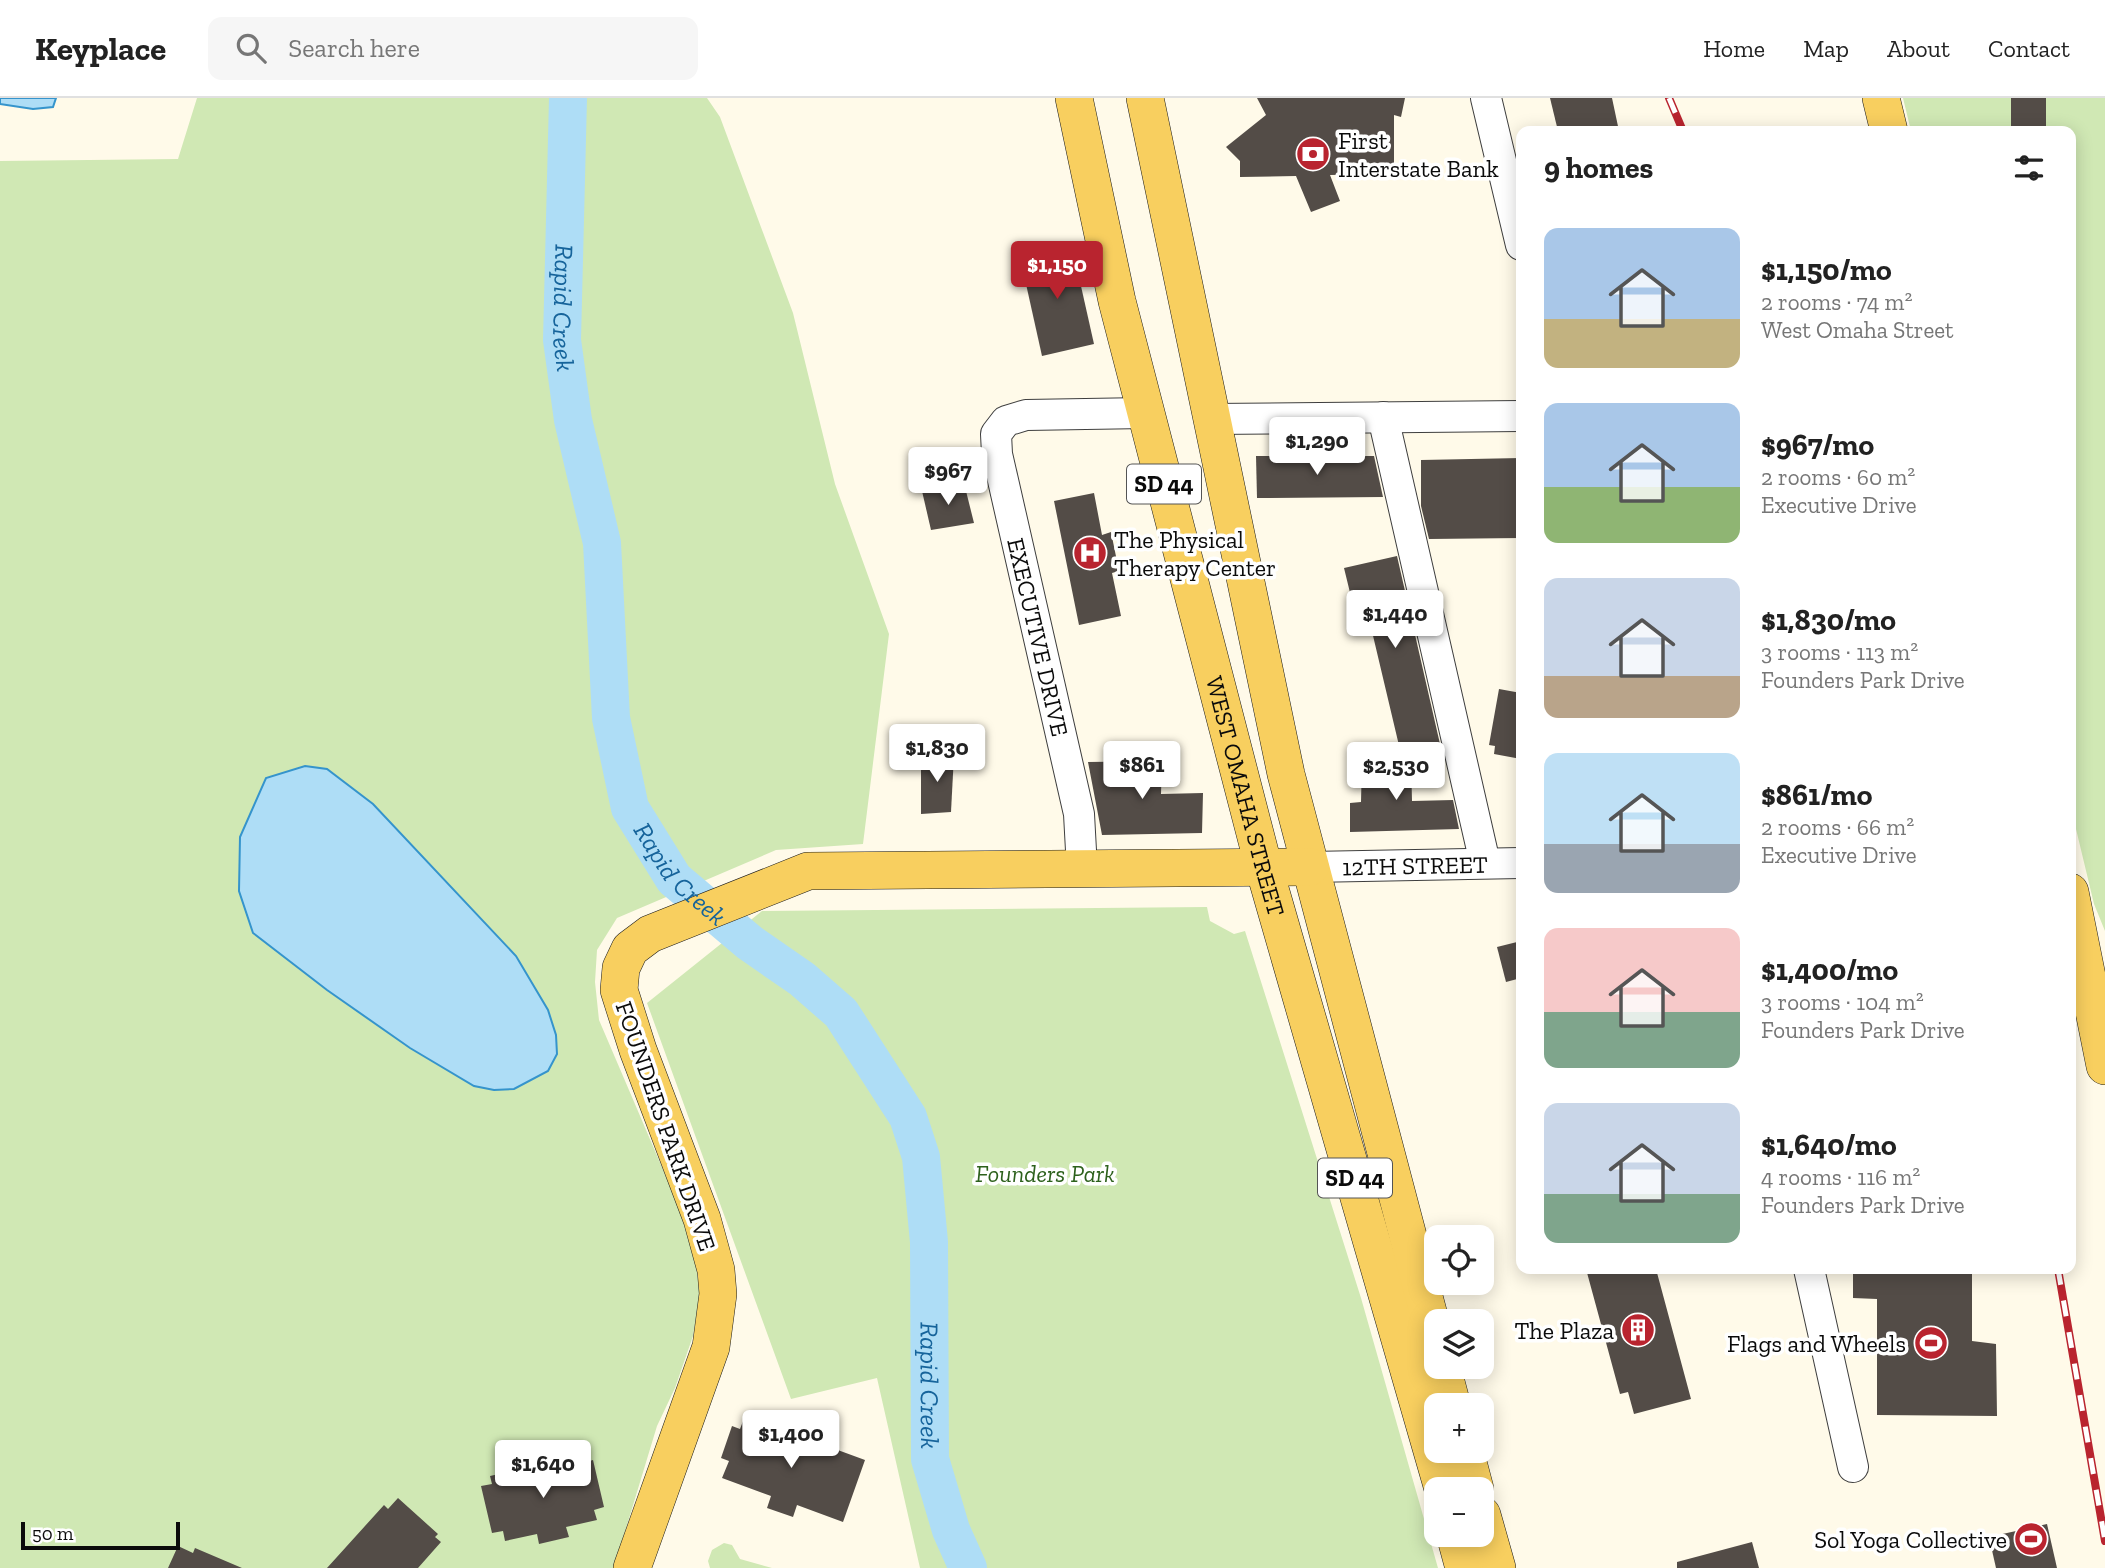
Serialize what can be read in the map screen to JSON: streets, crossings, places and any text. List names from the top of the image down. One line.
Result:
{"streets":{"main road":["SD 44","WEST OMAHA STREET","FOUNDERS PARK DRIVE"],"street":["EXECUTIVE DRIVE","12TH STREET"]},"crossings":[["EXECUTIVE DRIVE","WEST OMAHA STREET"],["EXECUTIVE DRIVE","FOUNDERS PARK DRIVE"],["WEST OMAHA STREET","12TH STREET"],["WEST OMAHA STREET","FOUNDERS PARK DRIVE"],["12TH STREET","FOUNDERS PARK DRIVE"]],"water":["Rapid Creek"],"parks":["Founders Park"],"places":{"bank":["First Interstate Bank"],"hospital":["The Physical Therapy Center"],"building":["The Plaza"],"sports":["Flags and Wheels","Sol Yoga Collective"]},"scale_bar":"50 m","page":{"header":"Keyplace","search":"Search here","nav":["Home","Map","About","Contact"],"heading":"9 homes","list":[{"name":"$1,150/mo","note":"2 rooms · 74 m² · West Omaha Street"},{"name":"$967/mo","note":"2 rooms · 60 m² · Executive Drive"},{"name":"$1,830/mo","note":"3 rooms · 113 m² · Founders Park Drive"},{"name":"$861/mo","note":"2 rooms · 66 m² · Executive Drive"},{"name":"$1,400/mo","note":"3 rooms · 104 m² · Founders Park Drive"},{"name":"$1,640/mo","note":"4 rooms · 116 m² · Founders Park Drive"}],"price":["$1,150","$1,290","$967","$1,440","$1,830","$861","$2,530","$1,400","$1,640"],"map_buttons":["+","−"],"scale":"50 m"}}
